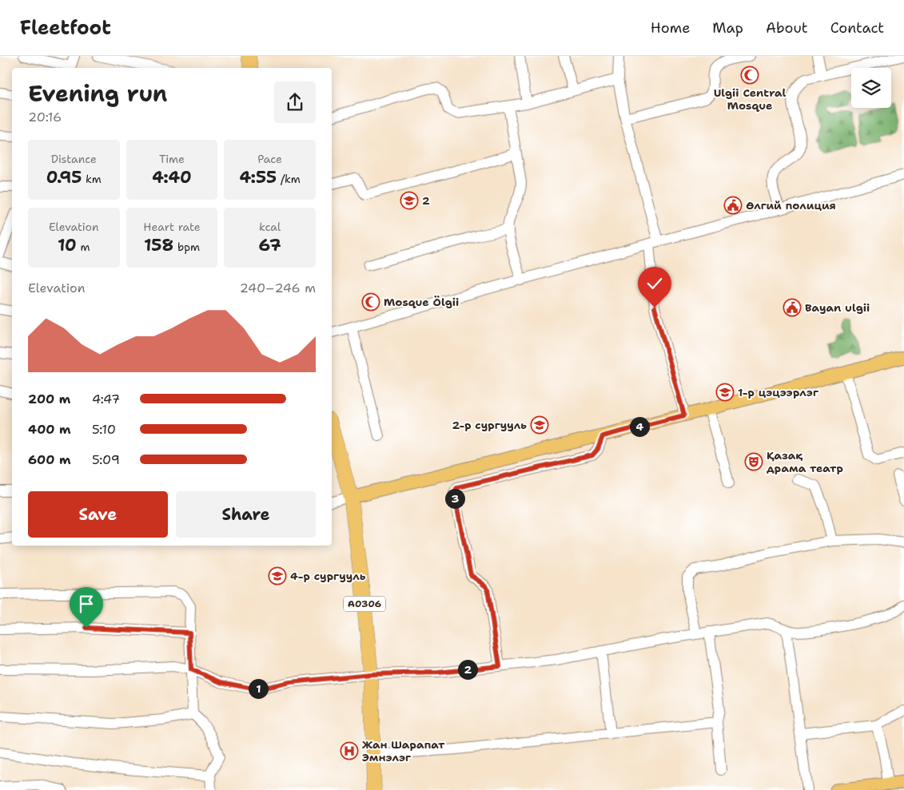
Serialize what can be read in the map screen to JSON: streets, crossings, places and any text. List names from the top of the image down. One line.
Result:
{"streets":{"highway":["A0306"]},"places":{"mosque":["Ulgii Central Mosque","Mosque Ölgii"],"school or university":["2","1-р цэцээрлэг","2-р сургууль","4-р сургууль"],"public building":["Өлгий полиция","Bayan ulgii"],"theatre":["Қазақ драма театр"],"hospital":["Жан Шарапат Эмнэлэг"]},"page":{"header":"Fleetfoot","nav":["Home","Map","About","Contact"],"heading":["Evening run","20:16"],"stats":[["Distance","0.95 km"],["Time","4:40"],["Pace","4:55 /km"],["Elevation","10 m"],["Heart rate","158 bpm"],["kcal","67"]],"chart":["Elevation","240–246 m"],"list":[{"name":"200 m","note":"4:47"},{"name":"400 m","note":"5:10"},{"name":"600 m","note":"5:09"}],"pins":["4","3","2","1"],"buttons":["Save","Share"]}}
